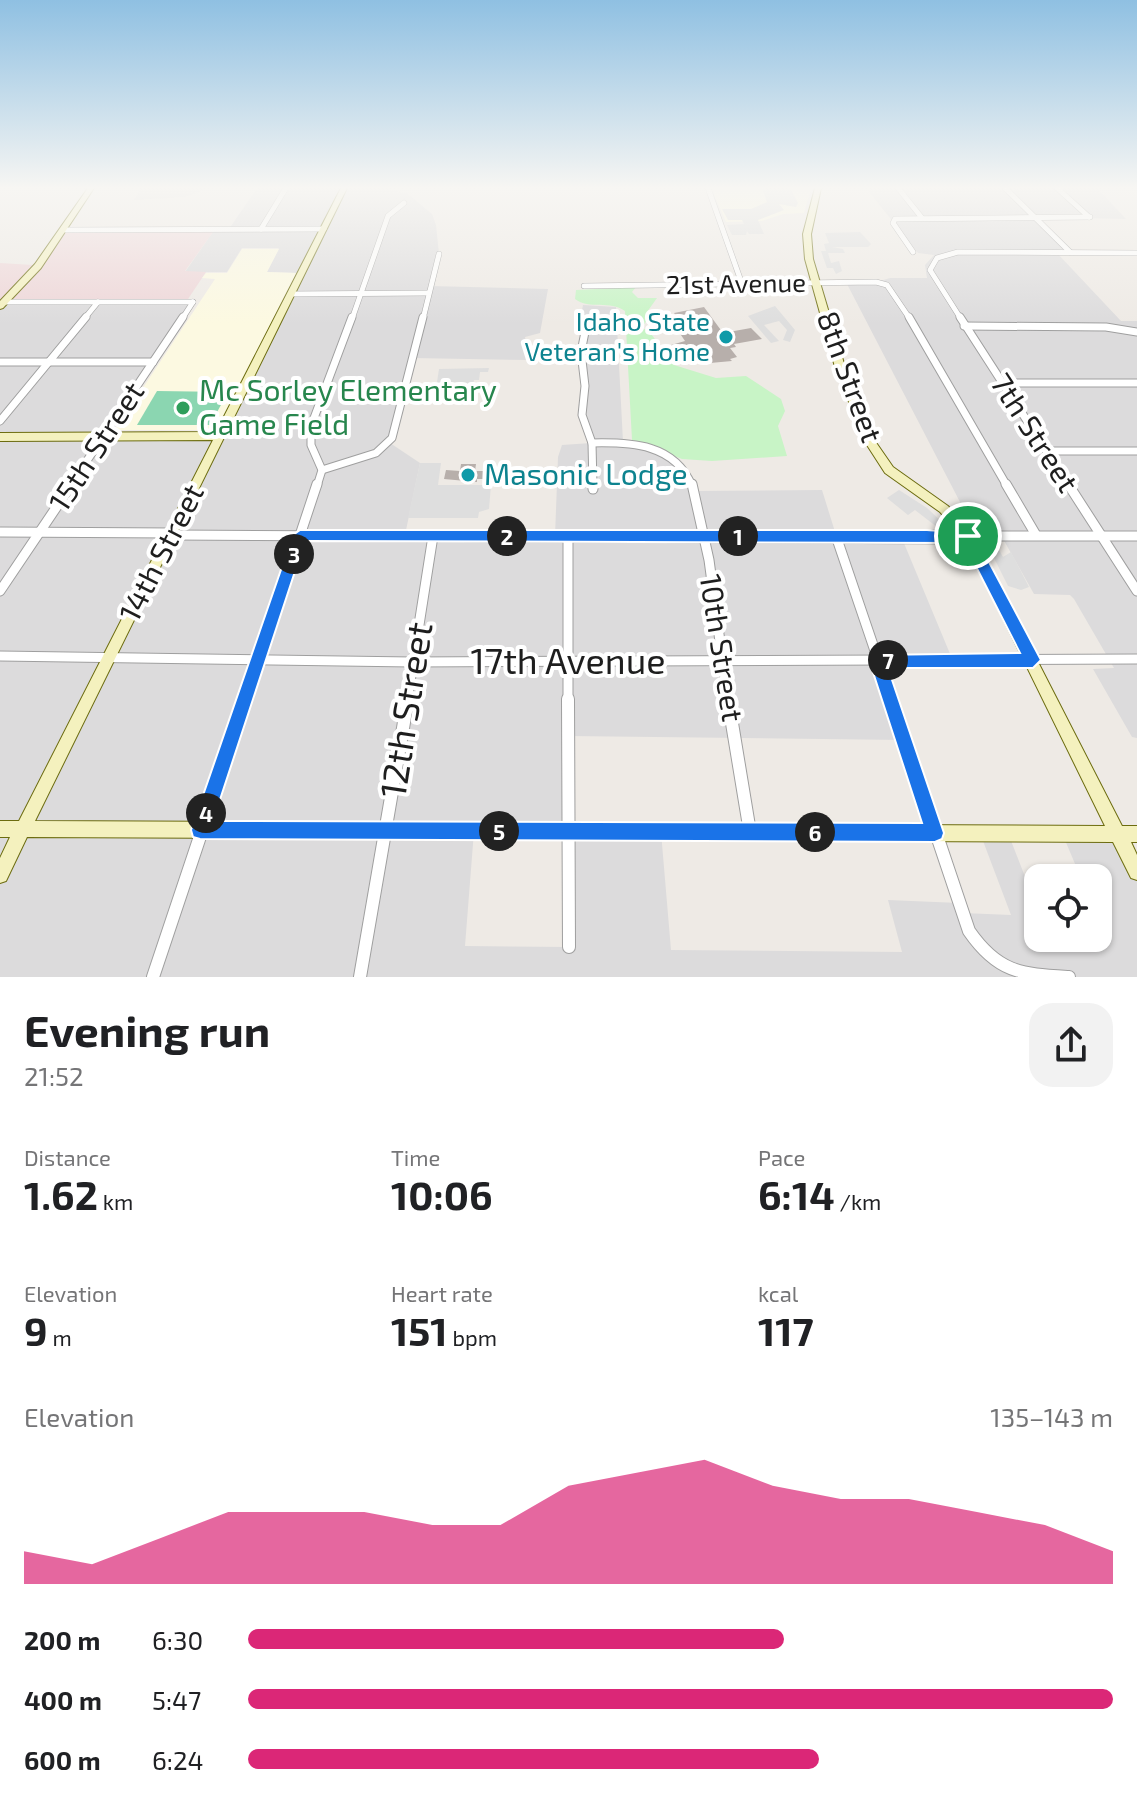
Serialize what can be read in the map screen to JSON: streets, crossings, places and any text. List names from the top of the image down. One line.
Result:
{"streets":{"main road":["8th Street","14th Street"],"street":["21st Avenue","7th Street","15th Street","10th Street","17th Avenue","12th Street"]},"crossings":[["21st Avenue","8th Street"],["8th Street","17th Avenue"],["14th Street","17th Avenue"],["10th Street","17th Avenue"],["17th Avenue","12th Street"]],"places":["Idaho State Veteran's Home","Mc Sorley Elementary Game Field","Masonic Lodge"],"page":{"pins":["1","2","3","7","4","5","6"],"heading":["Evening run","21:52"],"stats":[["Distance","1.62 km"],["Time","10:06"],["Pace","6:14 /km"],["Elevation","9 m"],["Heart rate","151 bpm"],["kcal","117"]],"chart":["Elevation","135–143 m"],"list":[{"name":"200 m","note":"6:30"},{"name":"400 m","note":"5:47"},{"name":"600 m","note":"6:24"}]}}
